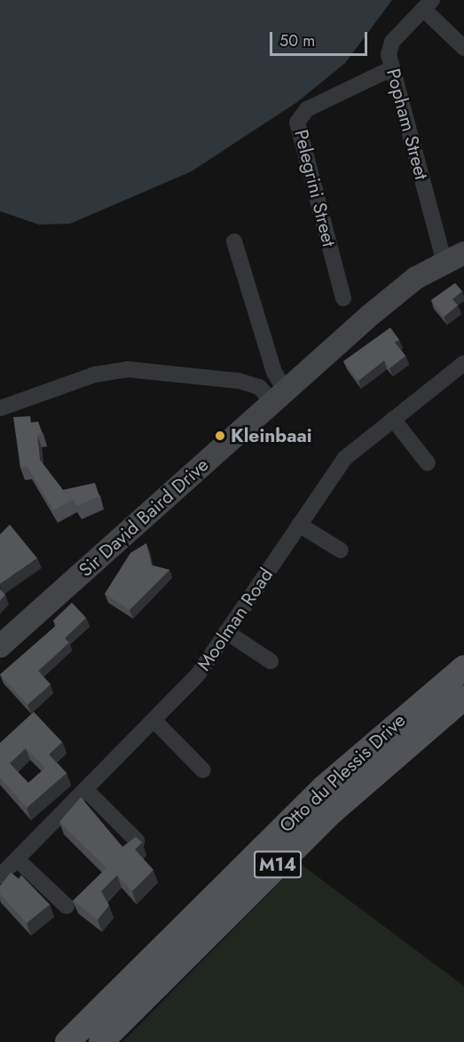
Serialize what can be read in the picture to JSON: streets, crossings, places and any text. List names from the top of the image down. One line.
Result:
{"streets":{"main road":["Otto du Plessis Drive","M14"],"street":["Popham Street","Pelegrini Street","Sir David Baird Drive","Moolman Road"]},"crossings":[["Popham Street","Pelegrini Street"],["Popham Street","Sir David Baird Drive"]],"places":["Kleinbaai"],"scale_bar":"50 m"}
